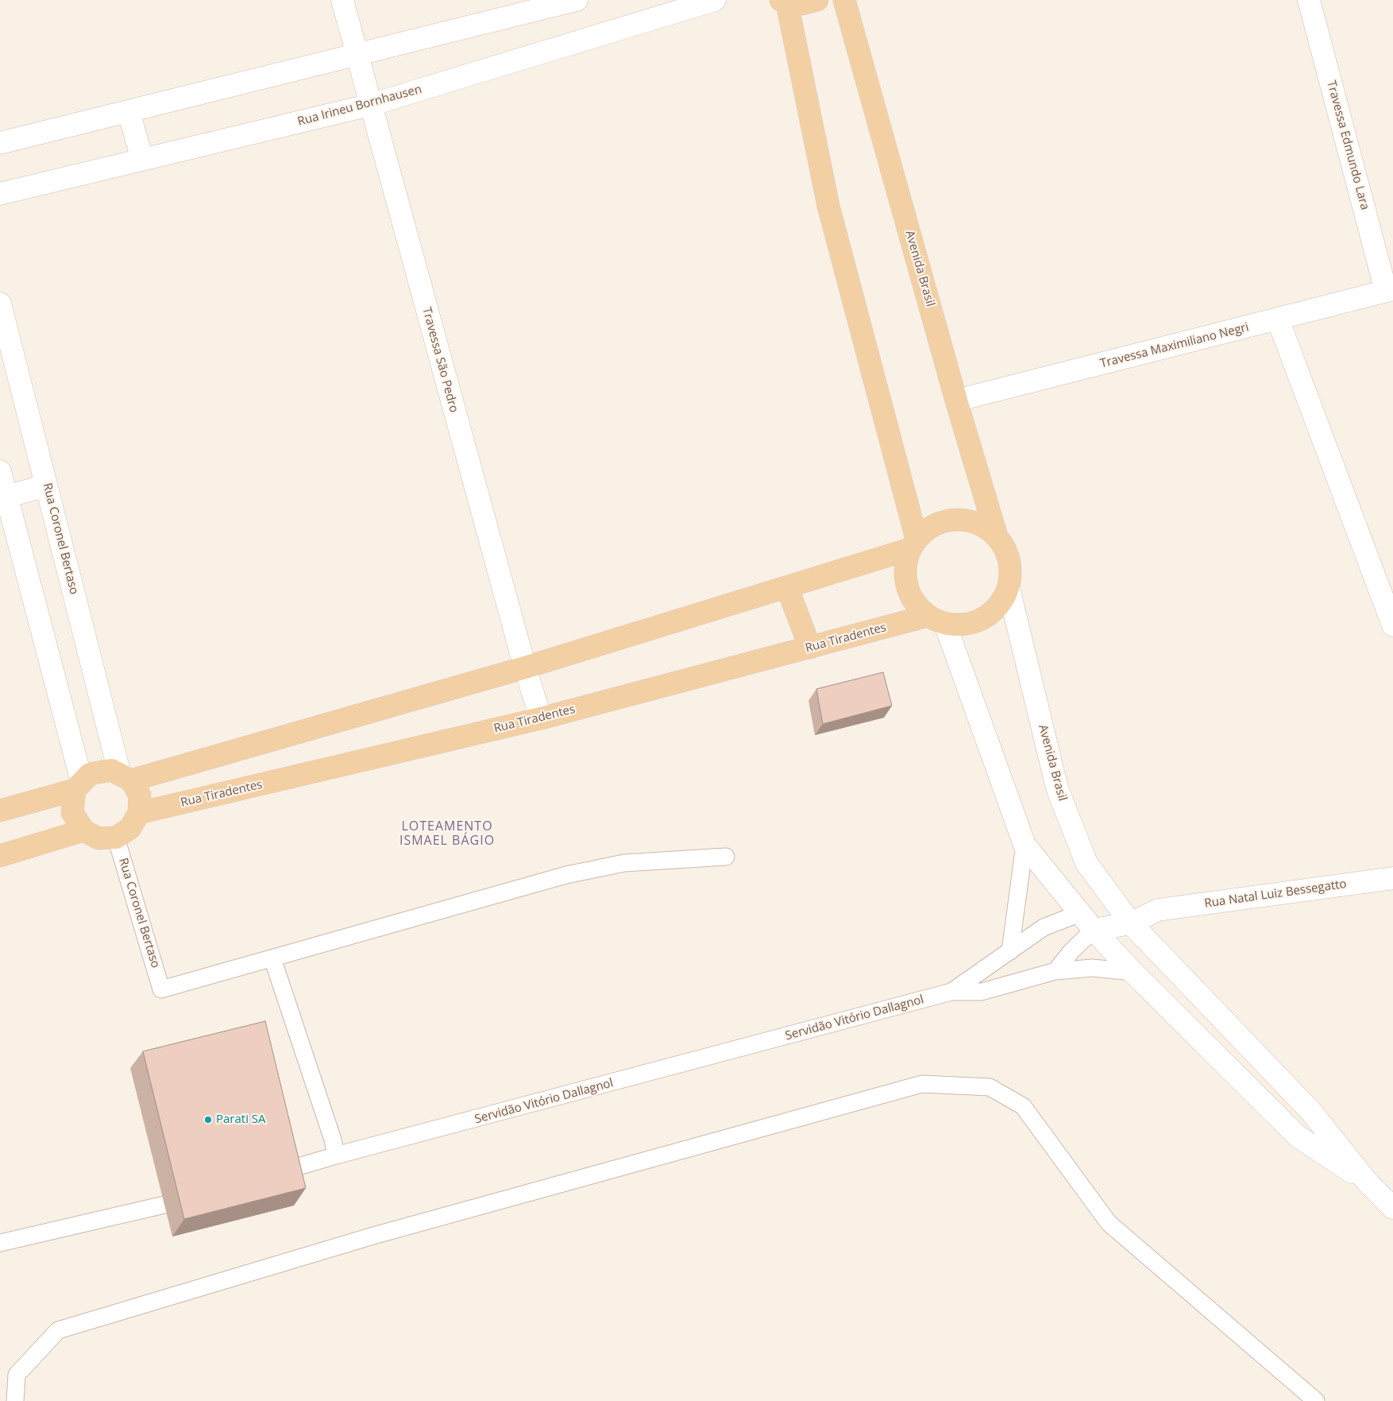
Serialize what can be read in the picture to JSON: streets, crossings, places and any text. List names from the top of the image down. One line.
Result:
{"streets":{"main road":["Avenida Brasil","Rua Tiradentes"],"street":["Rua Irineu Bornhausen","Travessa Edmundo Lara","Travessa Maximiliano Negri","Travessa São Pedro","Rua Coronel Bertaso","Rua Natal Luiz Bessegatto"],"lane":["Servidão Vitório Dallagnol"]},"crossings":[["Rua Irineu Bornhausen","Travessa São Pedro"],["Travessa Edmundo Lara","Travessa Maximiliano Negri"],["Avenida Brasil","Travessa Maximiliano Negri"],["Avenida Brasil","Rua Tiradentes"],["Avenida Brasil","Rua Natal Luiz Bessegatto"],["Travessa São Pedro","Rua Tiradentes"],["Rua Coronel Bertaso","Rua Tiradentes"]],"districts":["LOTEAMENTO ISMAEL BÁGIO"],"places":["Parati SA"]}
